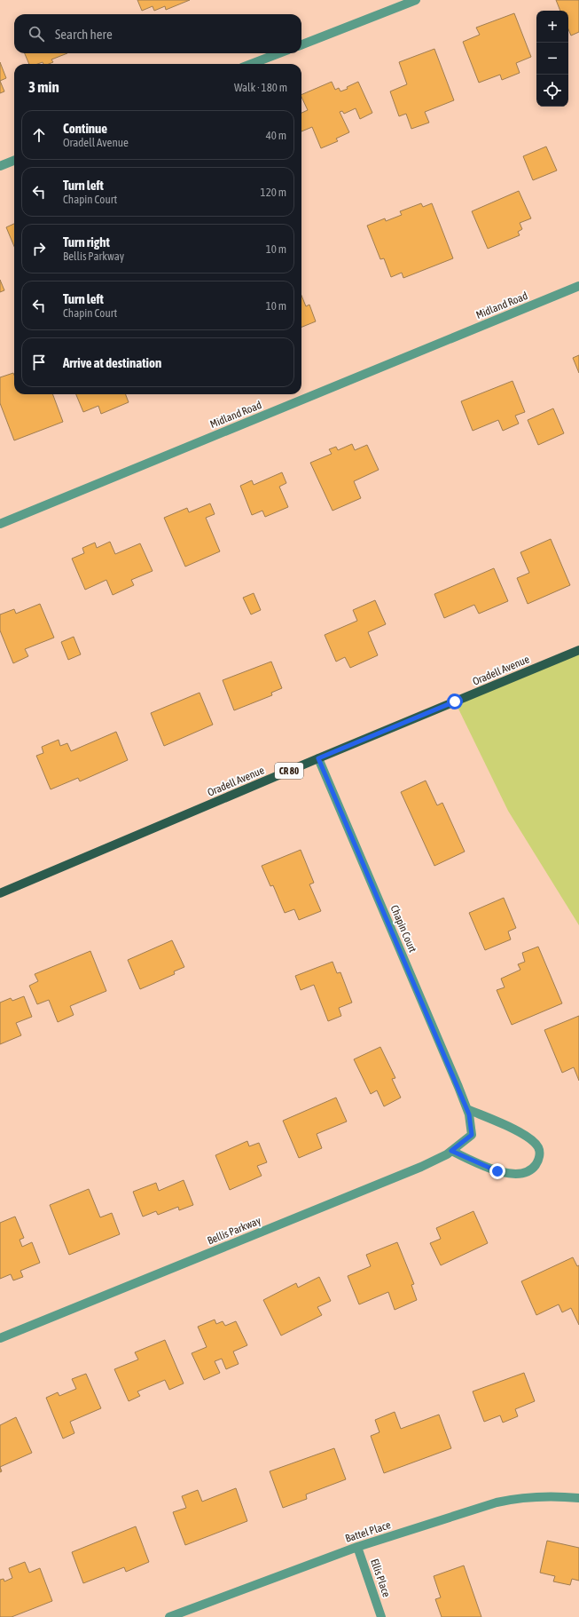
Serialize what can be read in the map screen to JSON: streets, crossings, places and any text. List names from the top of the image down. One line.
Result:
{"streets":{"main road":["Oradell Avenue","CR 80"],"street":["Midland Road","Chapin Court","Bellis Parkway","Battel Place","Ellis Place"]},"crossings":[["Oradell Avenue","Chapin Court"],["Chapin Court","Bellis Parkway"],["Battel Place","Ellis Place"]],"page":{"map_buttons":["+","−"],"search":"Search here","heading":["3 min","Walk · 180 m"],"list":[["Continue","Oradell Avenue","40 m"],["Turn left","Chapin Court","120 m"],["Turn right","Bellis Parkway","10 m"],["Turn left","Chapin Court","10 m"],"Arrive at destination"]}}
